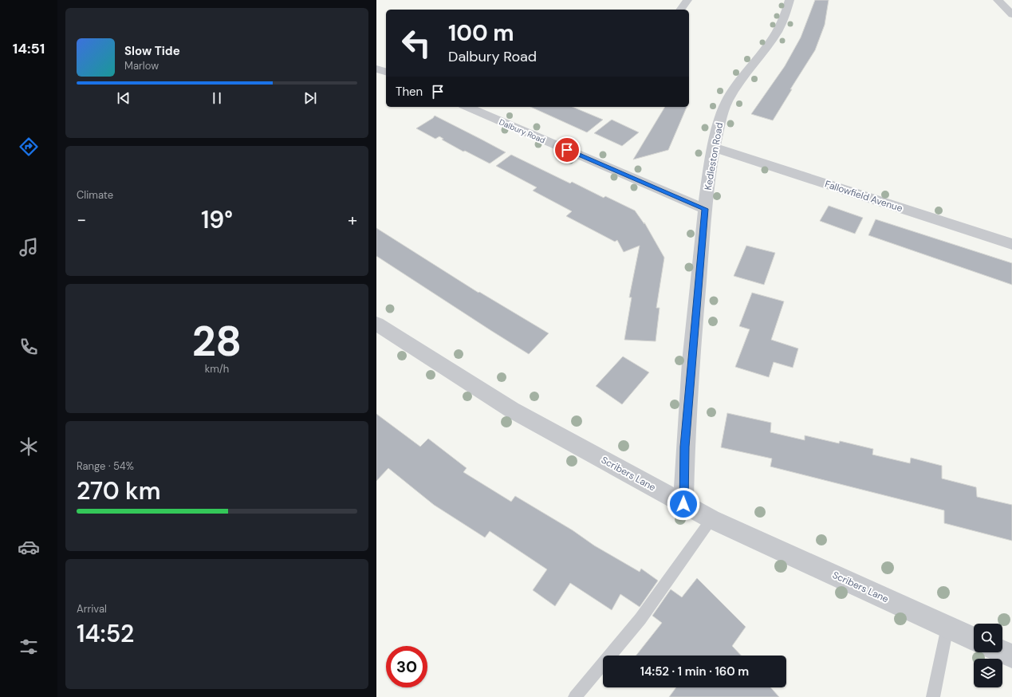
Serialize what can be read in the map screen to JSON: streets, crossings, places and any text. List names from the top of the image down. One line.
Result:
{"streets":{"street":["Dalbury Road","Kedleston Road","Fallowfield Avenue","Scribers Lane"]},"crossings":[["Dalbury Road","Kedleston Road"],["Kedleston Road","Fallowfield Avenue"],["Kedleston Road","Scribers Lane"]],"page":{"tabs":"14:51","turn":["100 m","Dalbury Road"],"song":["Slow Tide","Marlow"],"then":"Then","tile":["Climate",["28","km/h"],["Range · 54%","270 km"],["Arrival","14:52"]],"heat":["−","19°","+"],"limit":"30","trip":"14:52 · 1 min · 160 m"}}
